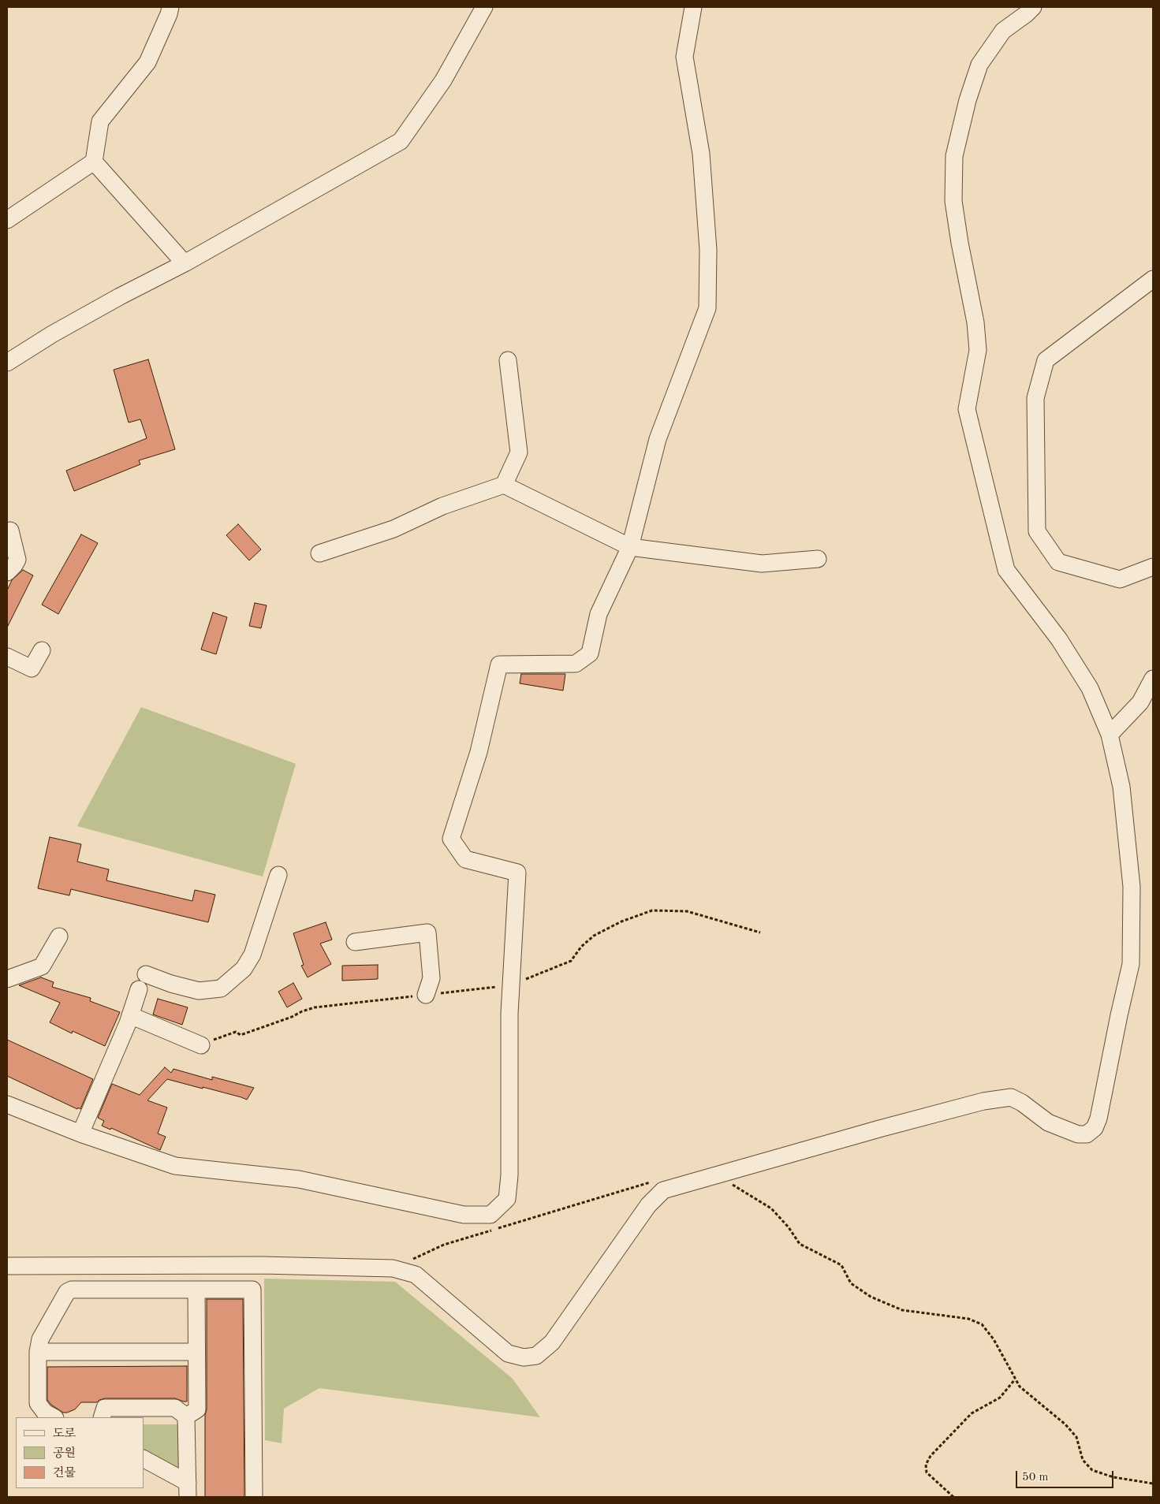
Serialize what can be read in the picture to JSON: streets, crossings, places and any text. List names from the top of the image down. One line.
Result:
{"legend":["도로","공원","건물"],"scale_bar":"50 m"}
